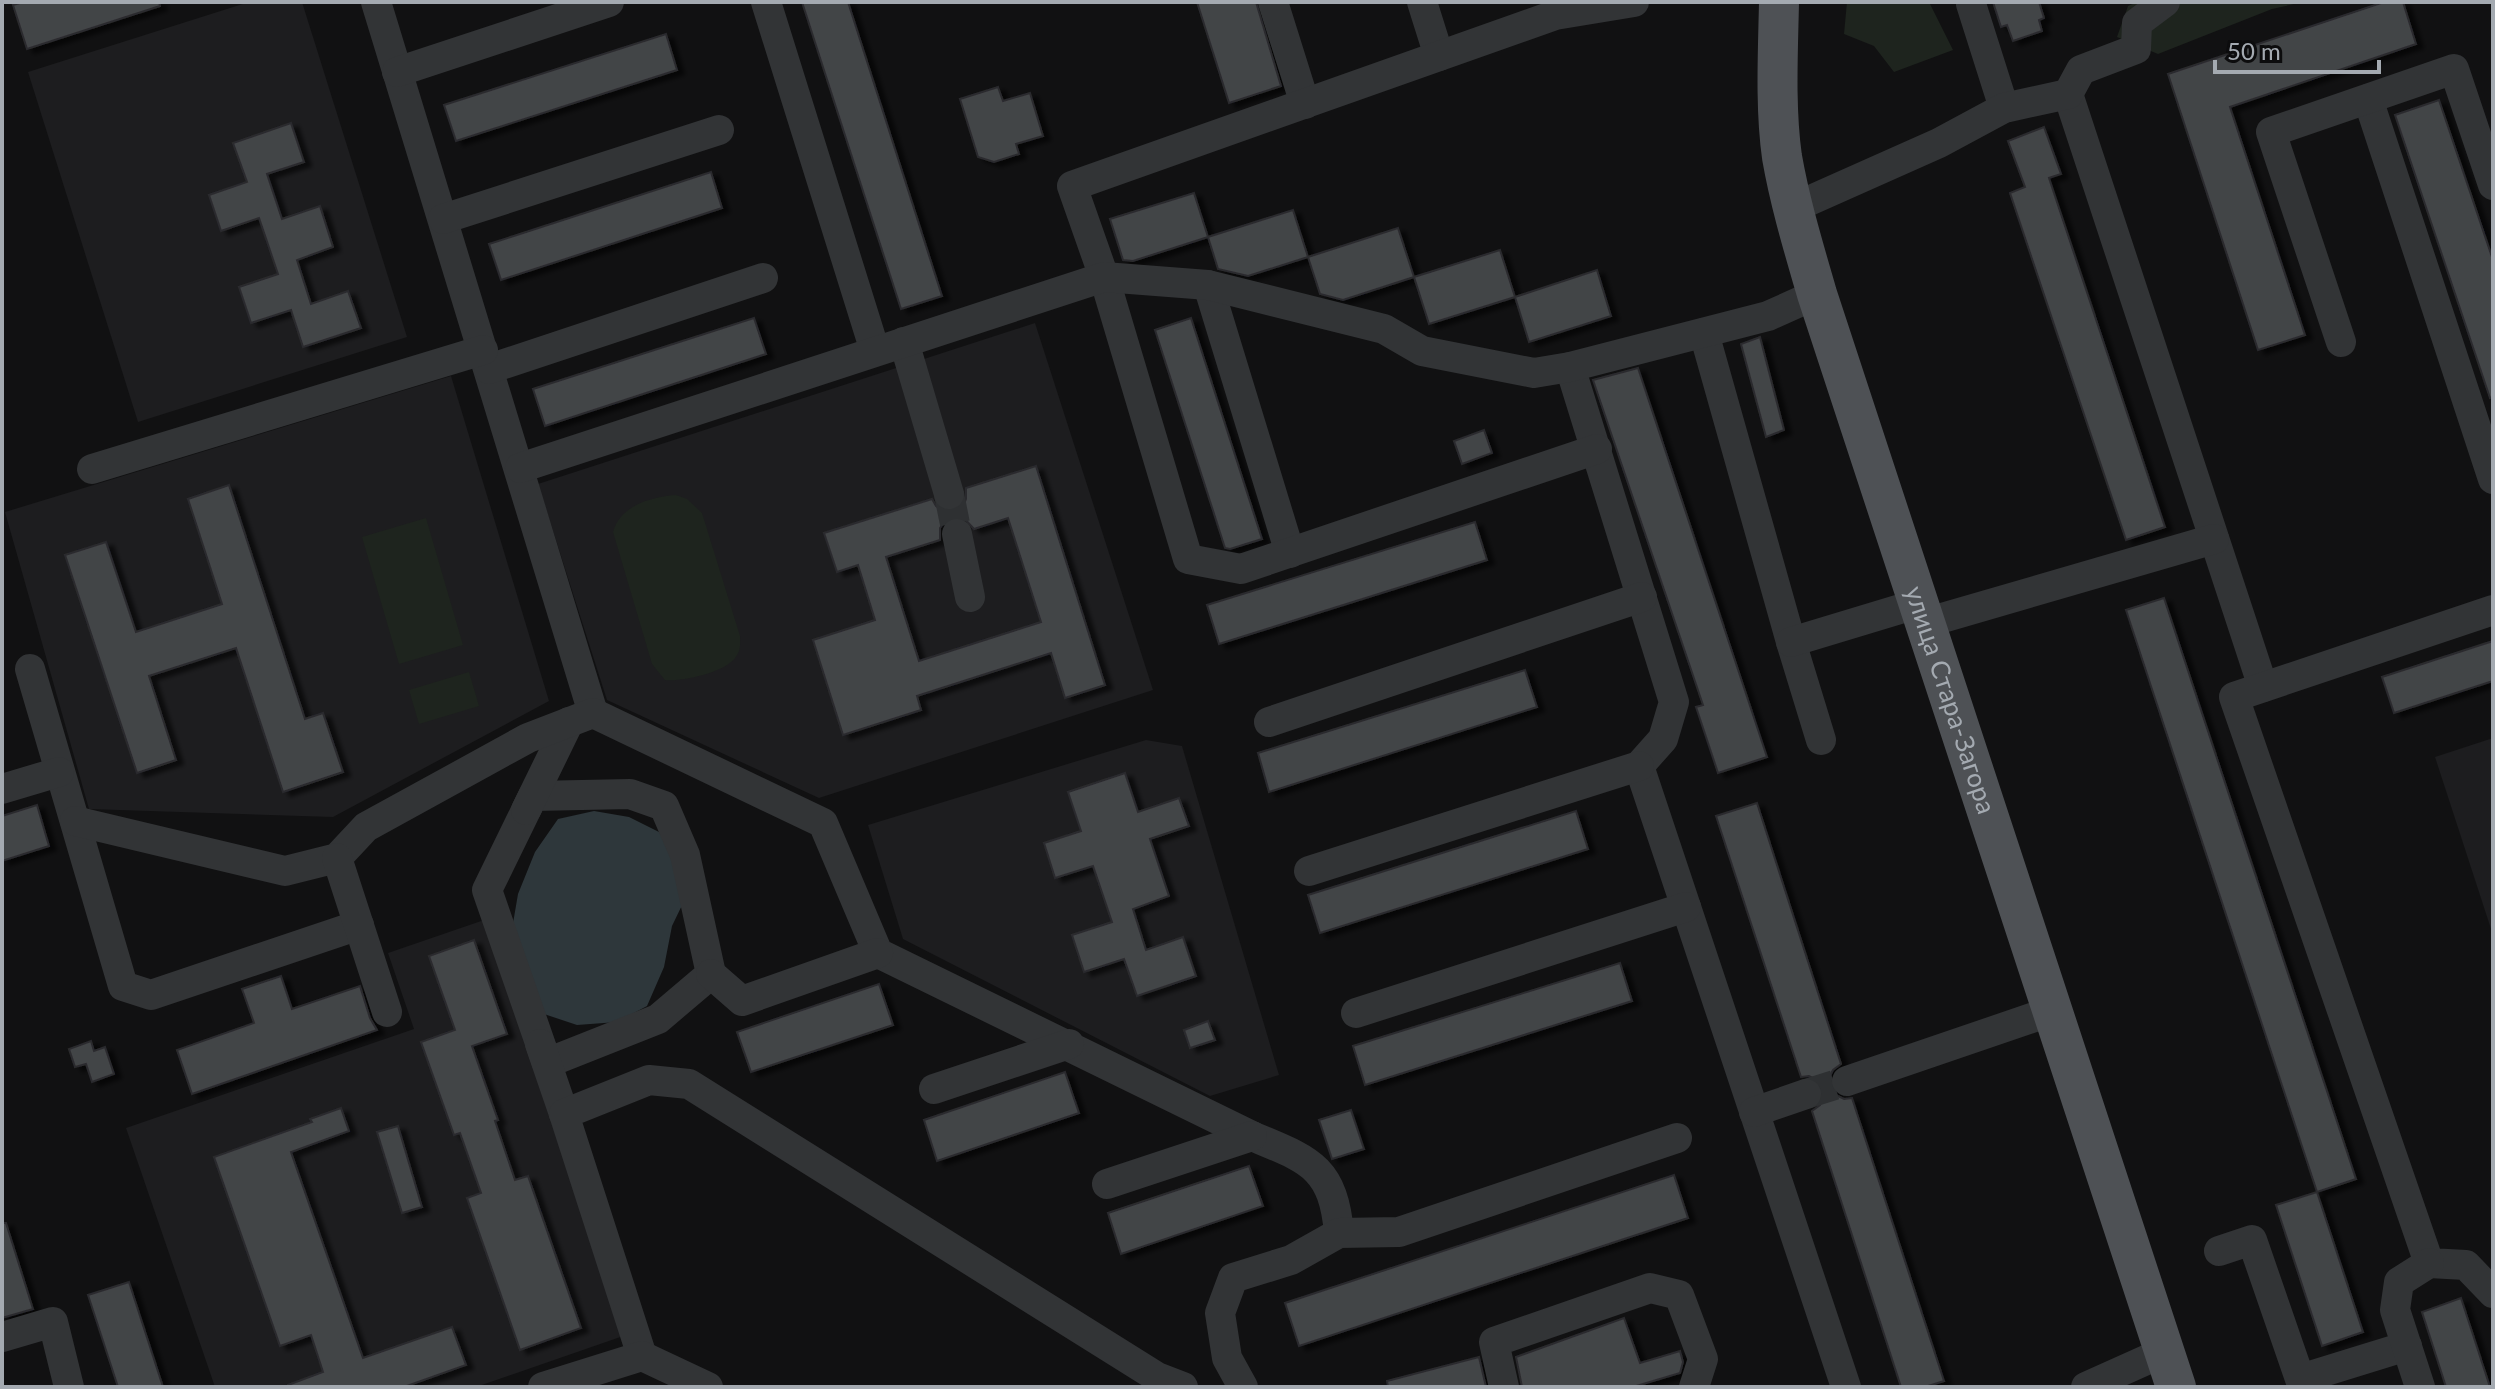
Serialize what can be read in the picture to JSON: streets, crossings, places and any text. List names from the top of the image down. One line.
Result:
{"streets":{"main road":["улица Стара-Загора"]},"scale_bar":"50 m"}
